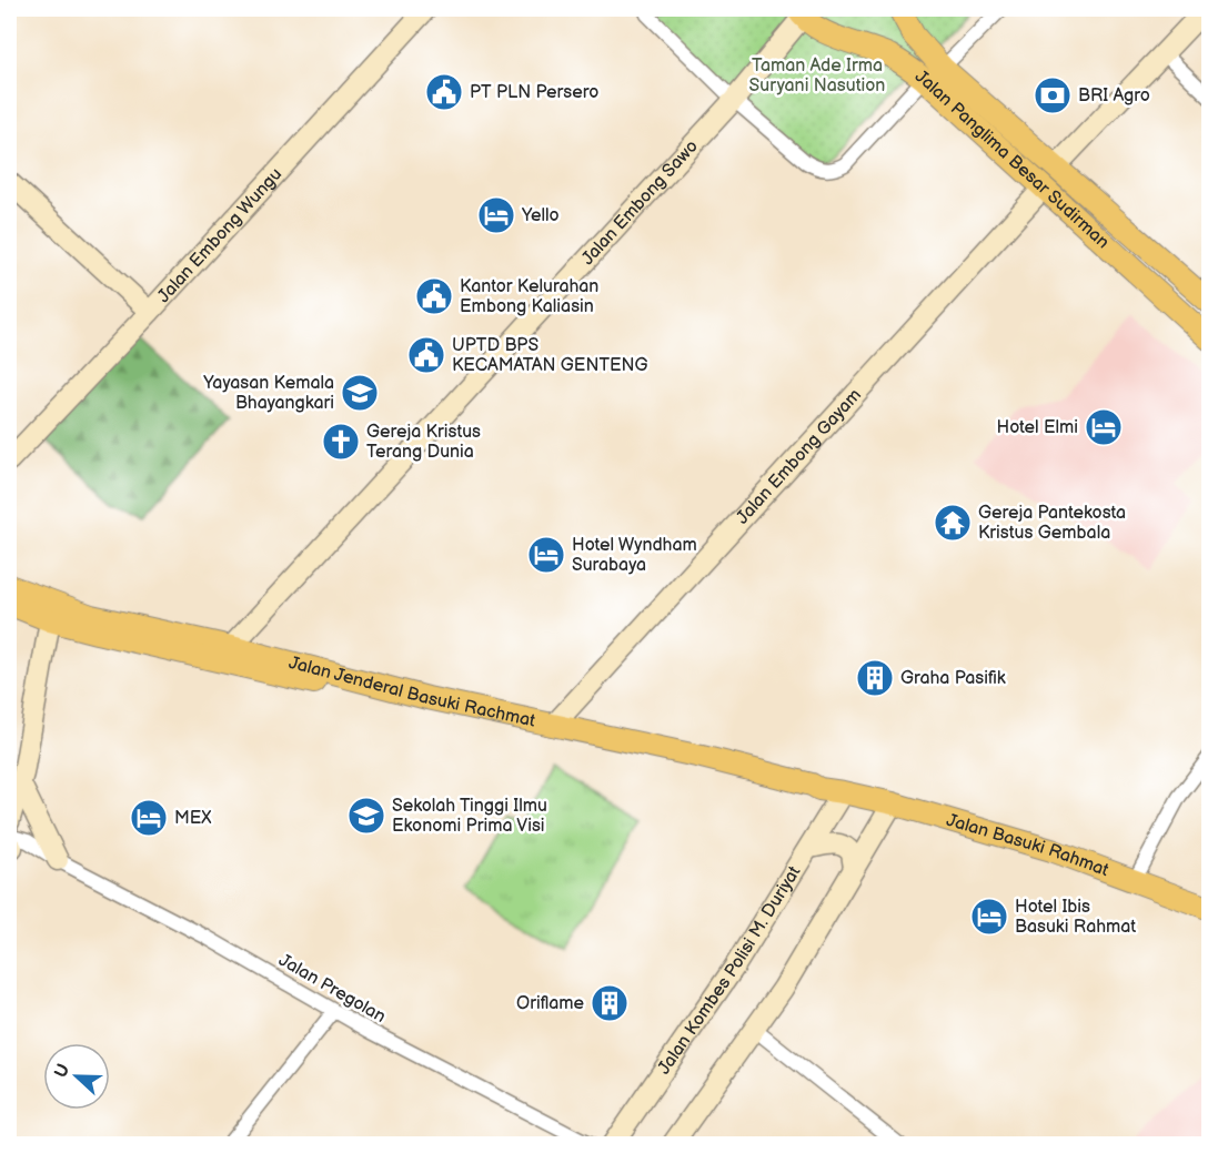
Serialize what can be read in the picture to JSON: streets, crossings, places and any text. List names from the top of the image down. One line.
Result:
{"streets":{"main road":["Jalan Panglima Besar Sudirman","Jalan Jenderal Basuki Rachmat","Jalan Basuki Rahmat"],"street":["Jalan Embong Sawo","Jalan Embong Wungu","Jalan Embong Gayam","Jalan Kombes Polisi M. Duriyat","Jalan Pregolan"]},"crossings":[["Jalan Panglima Besar Sudirman","Jalan Embong Sawo"],["Jalan Panglima Besar Sudirman","Jalan Embong Gayam"],["Jalan Embong Sawo","Jalan Jenderal Basuki Rachmat"],["Jalan Embong Gayam","Jalan Jenderal Basuki Rachmat"],["Jalan Jenderal Basuki Rachmat","Jalan Basuki Rahmat"],["Jalan Jenderal Basuki Rachmat","Jalan Kombes Polisi M. Duriyat"],["Jalan Basuki Rahmat","Jalan Kombes Polisi M. Duriyat"]],"parks":["Taman Ade Irma Suryani Nasution"],"places":{"public building":["PT PLN Persero","Kantor Kelurahan Embong Kaliasin","UPTD BPS KECAMATAN GENTENG"],"bank":["BRI Agro"],"hotel":["Yello","Hotel Elmi","Hotel Wyndham Surabaya","MEX","Hotel Ibis Basuki Rahmat"],"school or university":["Yayasan Kemala Bhayangkari","Sekolah Tinggi Ilmu Ekonomi Prima Visi"],"church":["Gereja Kristus Terang Dunia"],"temple":["Gereja Pantekosta Kristus Gembala"],"building":["Graha Pasifik","Oriflame"]},"north":"left"}
